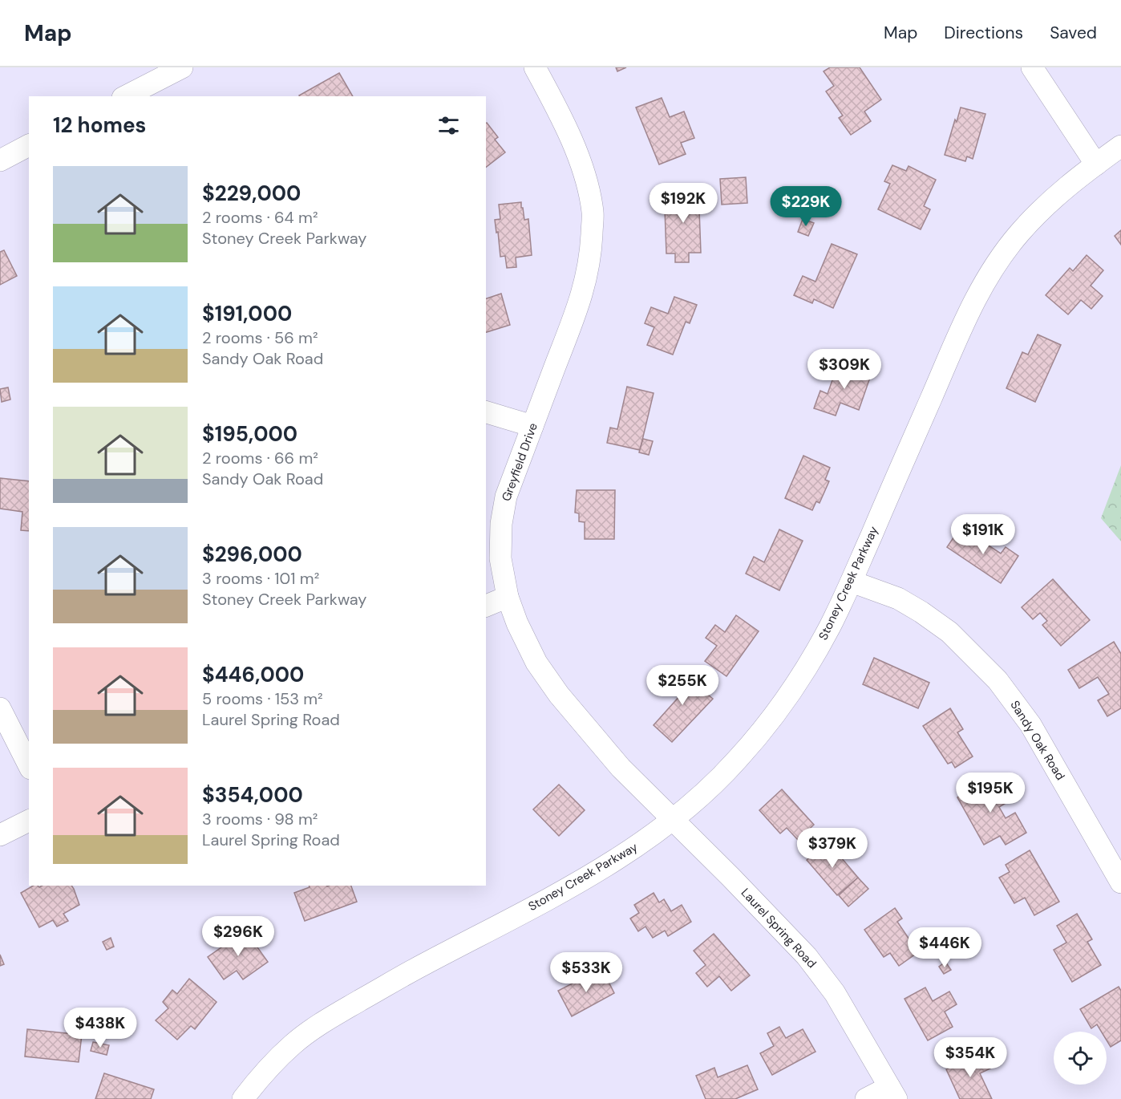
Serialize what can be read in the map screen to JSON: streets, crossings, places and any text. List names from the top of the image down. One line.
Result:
{"streets":{"street":["Greyfield Drive","Stoney Creek Parkway","Sandy Oak Road","Laurel Spring Road"]},"crossings":[["Greyfield Drive","Stoney Creek Parkway"],["Greyfield Drive","Laurel Spring Road"],["Stoney Creek Parkway","Sandy Oak Road"],["Stoney Creek Parkway","Laurel Spring Road"]],"page":{"header":"Map","nav":["Map","Directions","Saved"],"heading":"12 homes","list":[{"name":"$229,000","note":"2 rooms · 64 m² · Stoney Creek Parkway"},{"name":"$191,000","note":"2 rooms · 56 m² · Sandy Oak Road"},{"name":"$195,000","note":"2 rooms · 66 m² · Sandy Oak Road"},{"name":"$296,000","note":"3 rooms · 101 m² · Stoney Creek Parkway"},{"name":"$446,000","note":"5 rooms · 153 m² · Laurel Spring Road"},{"name":"$354,000","note":"3 rooms · 98 m² · Laurel Spring Road"}],"price":["$192K","$229K","$309K","$191K","$255K","$195K","$379K","$296K","$446K","$533K","$438K","$354K"]}}
